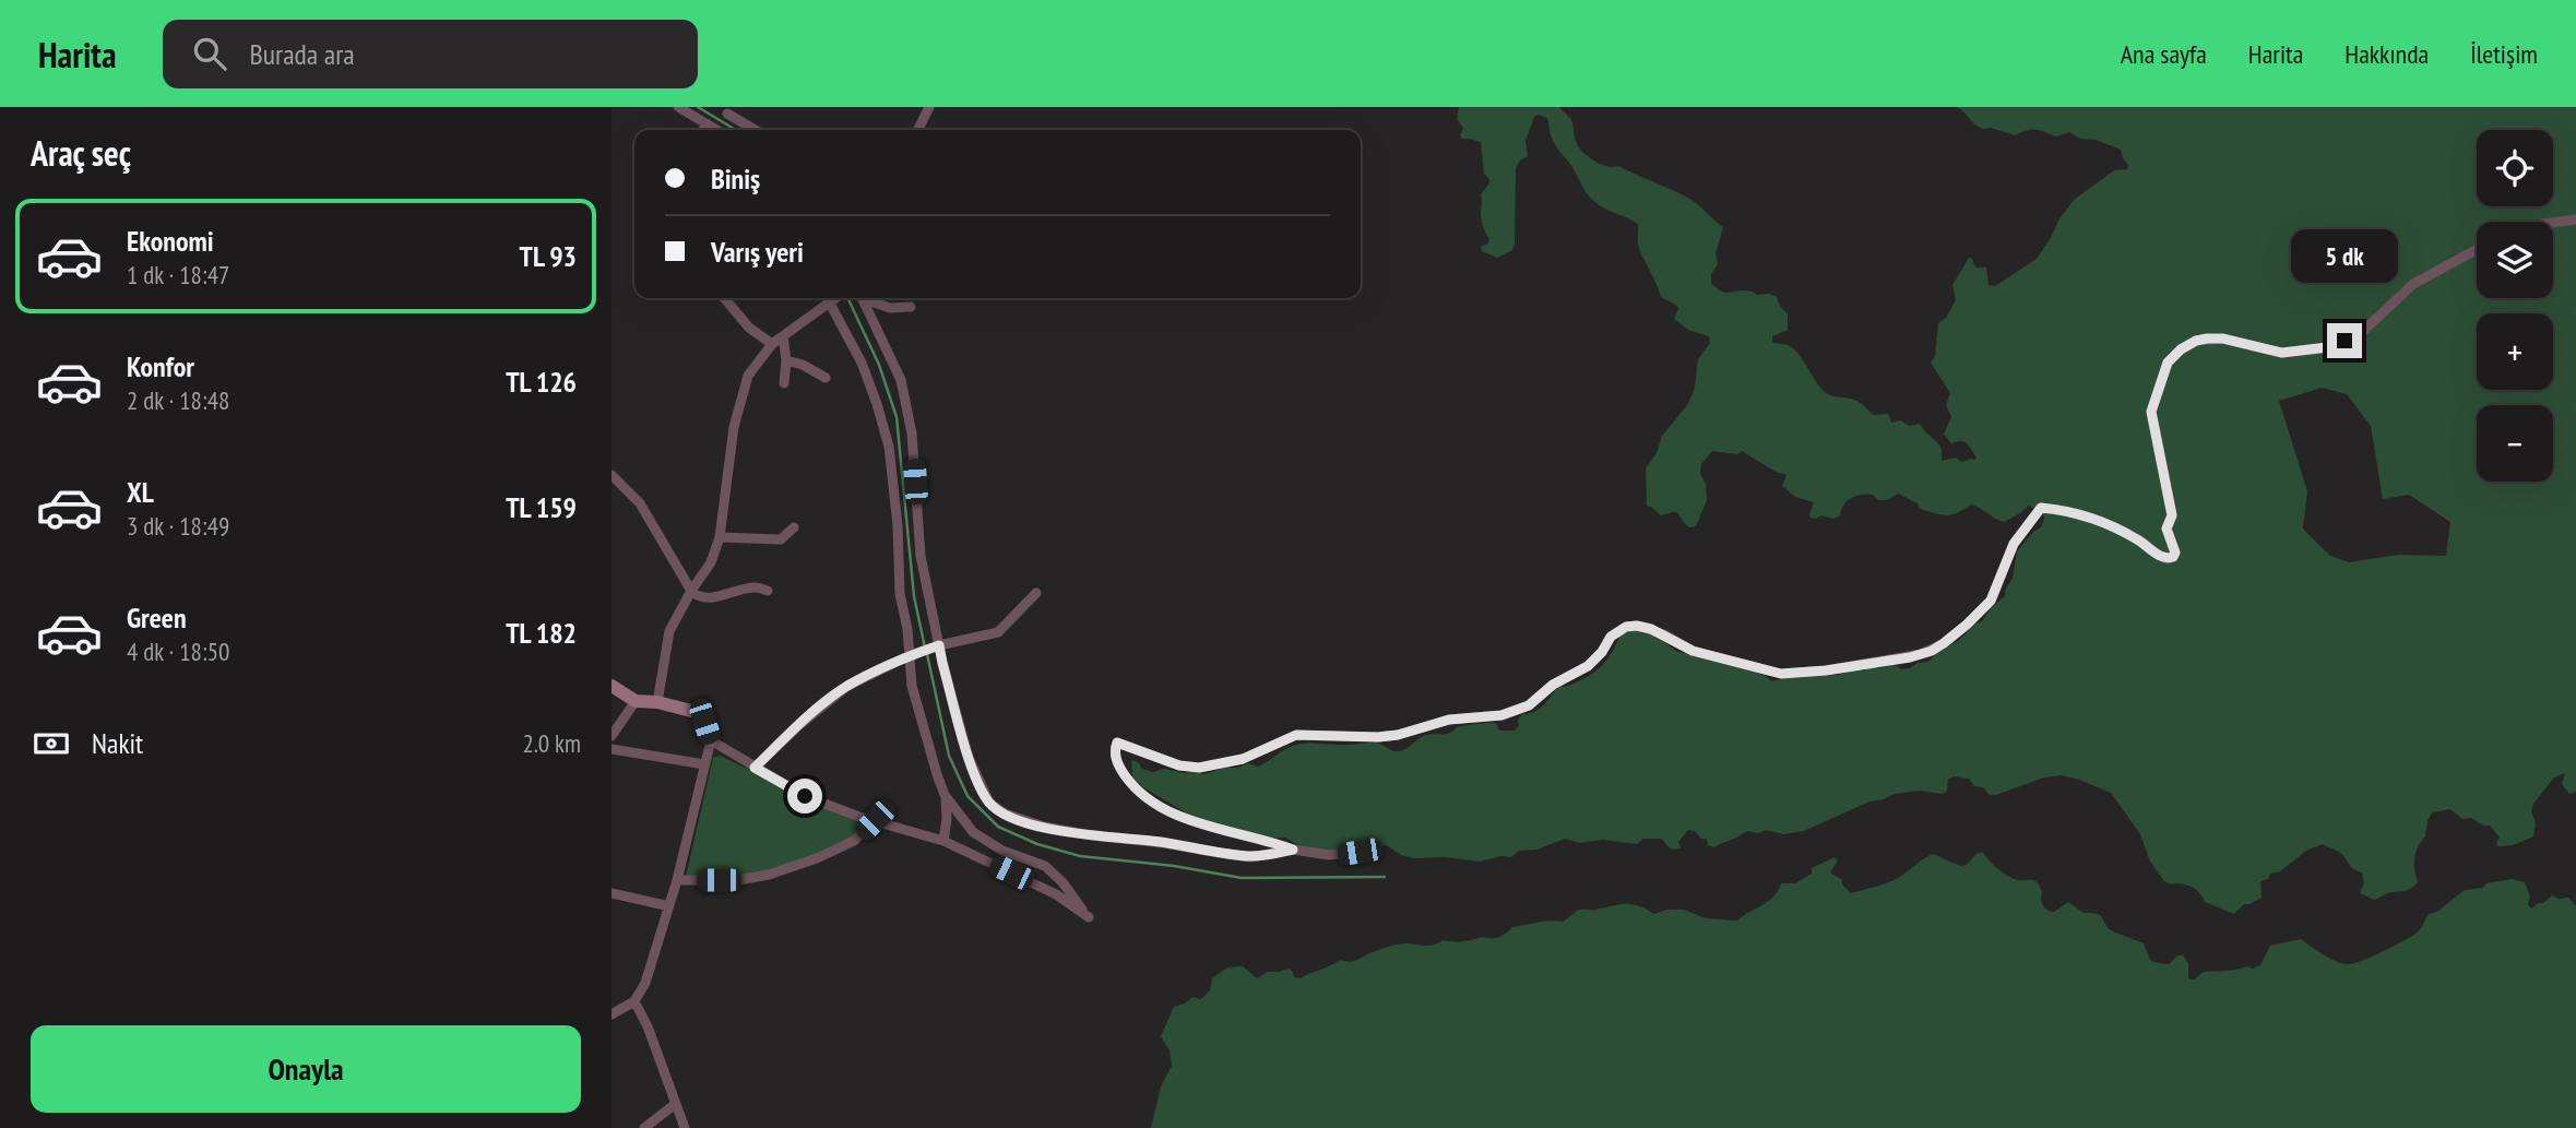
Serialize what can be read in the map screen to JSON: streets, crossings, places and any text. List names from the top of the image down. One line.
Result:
{"page":{"header":"Harita","search":"Burada ara","nav":["Ana sayfa","Harita","Hakkında","İletişim"],"heading":"Araç seç","map_buttons":["+","−"],"banner":["Biniş","Varış yeri"],"list":[{"name":"Ekonomi","note":"1 dk · 18:47","value":"TL 93"},{"name":"Konfor","note":"2 dk · 18:48","value":"TL 126"},{"name":"XL","note":"3 dk · 18:49","value":"TL 159"},{"name":"Green","note":"4 dk · 18:50","value":"TL 182"}],"bubble":"5 dk","pay":["Nakit","2.0 km"],"buttons":"Onayla"}}
